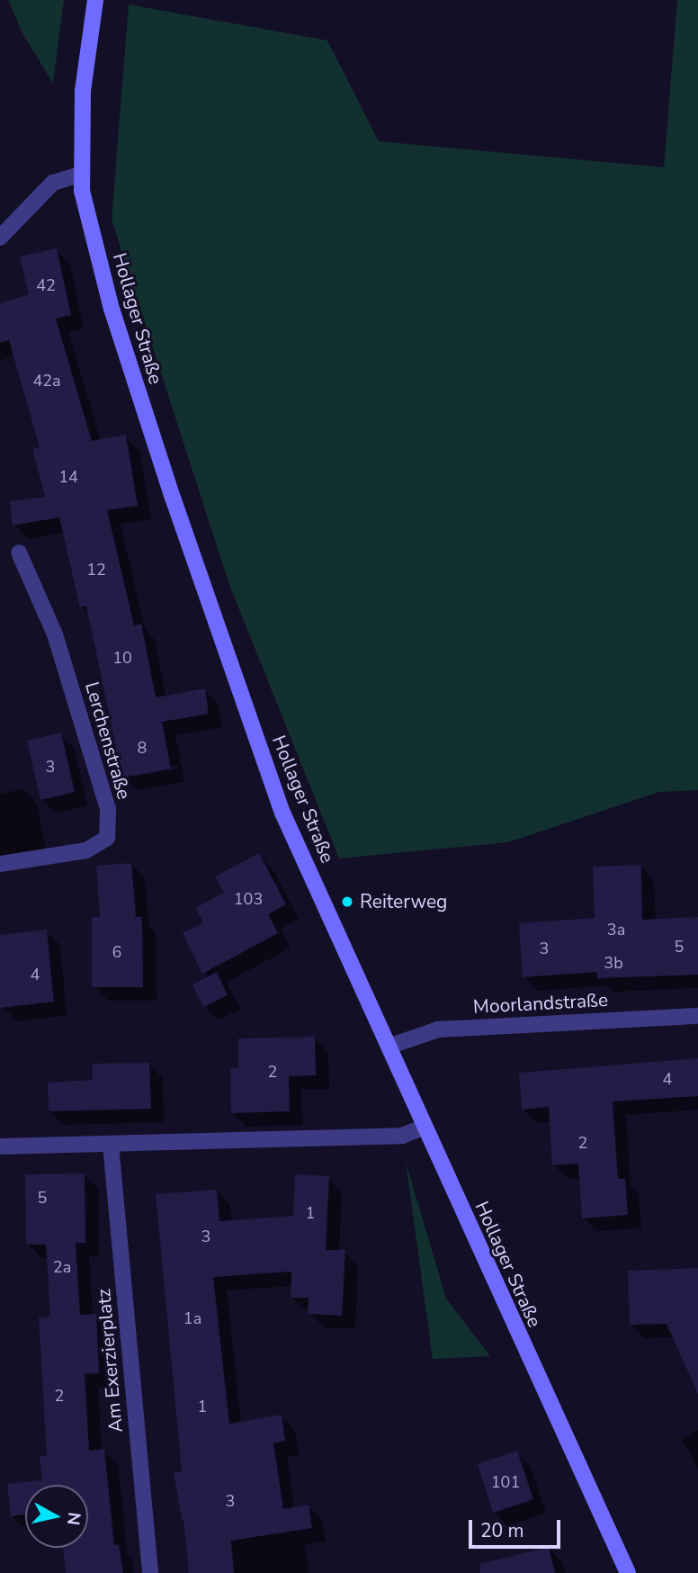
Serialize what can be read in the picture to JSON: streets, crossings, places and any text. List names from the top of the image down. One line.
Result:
{"streets":{"main road":["Hollager Straße"],"street":["Lerchenstraße","Moorlandstraße","Am Exerzierplatz"]},"crossings":[["Hollager Straße","Moorlandstraße"]],"places":["Reiterweg"],"house_numbers":["42","42a","14","12","10","8","3","103","3a","5","3","6","3b","4","2","4","2","5","1","3","2a","1a","2","1","101","3"],"scale_bar":"20 m","north":"right"}
